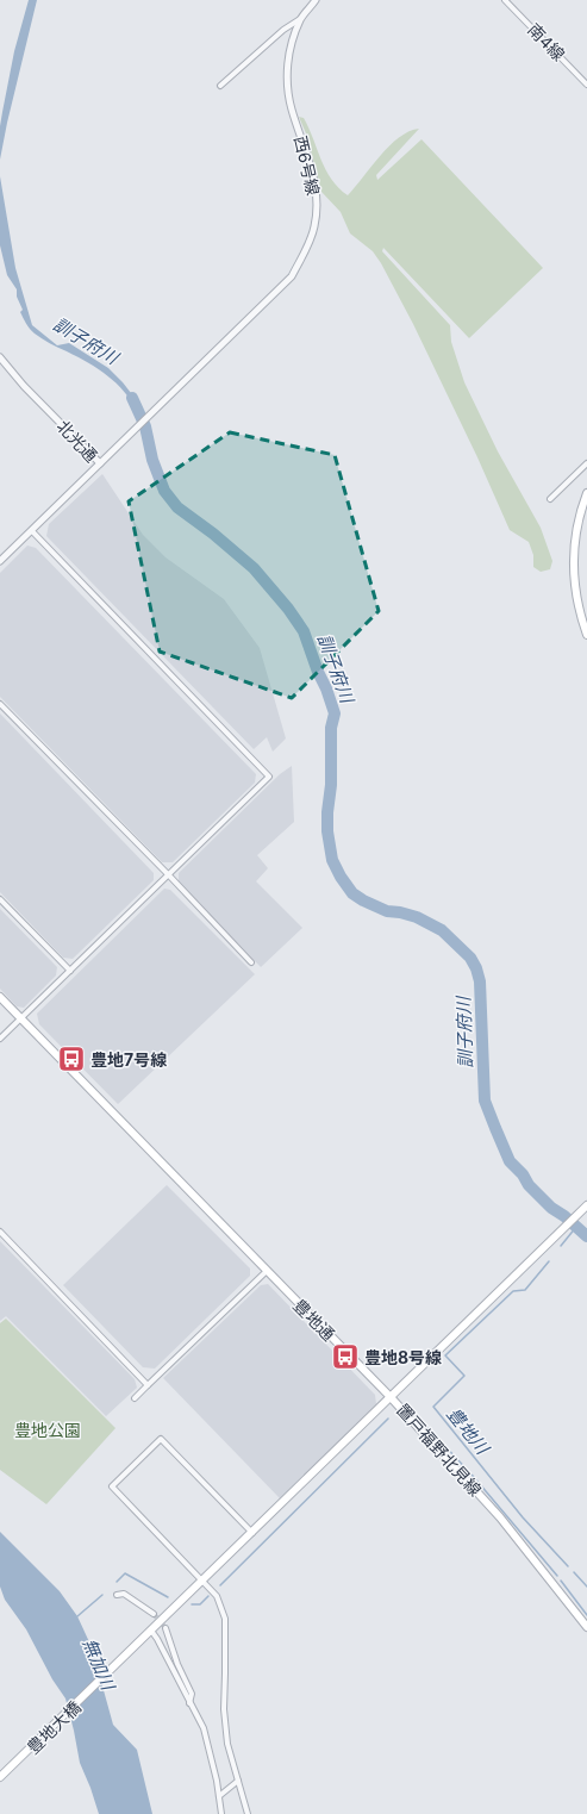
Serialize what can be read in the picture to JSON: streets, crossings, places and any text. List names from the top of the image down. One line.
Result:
{"streets":{"main road":["豊地通","置戸福野北見線","豊地大橋"],"street":["南4線","西6号線","北光通"]},"crossings":[["西6号線","北光通"],["豊地通","置戸福野北見線"]],"water":["訓子府川","豊地川","無加川"],"parks":["豊地公園"],"places":{"bus stop":["豊地7号線","豊地8号線"]}}
